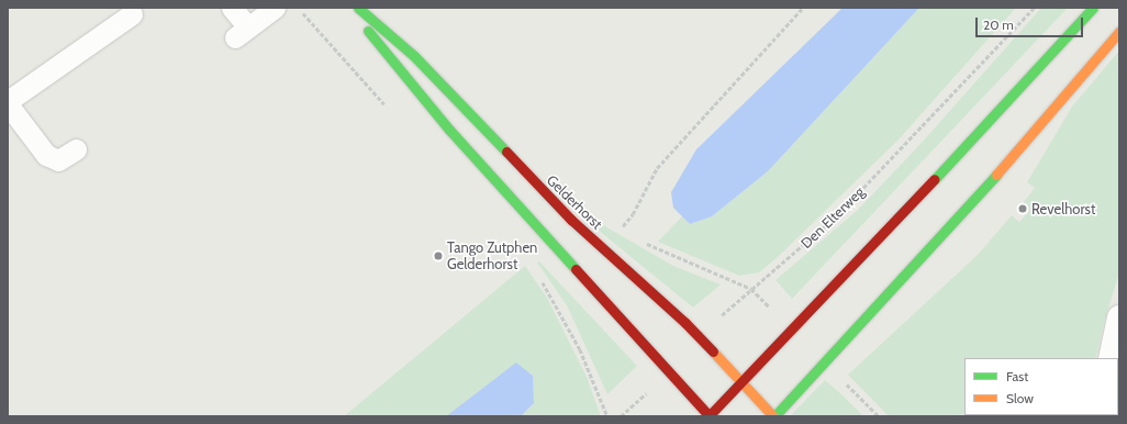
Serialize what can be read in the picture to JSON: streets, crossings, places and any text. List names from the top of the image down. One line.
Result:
{"streets":{"street":["Gelderhorst"],"path":["Den Elterweg"]},"crossings":[["Gelderhorst","Den Elterweg"]],"places":["Revelhorst","Tango Zutphen Gelderhorst"],"legend":["Fast","Slow"],"scale_bar":"20 m"}
